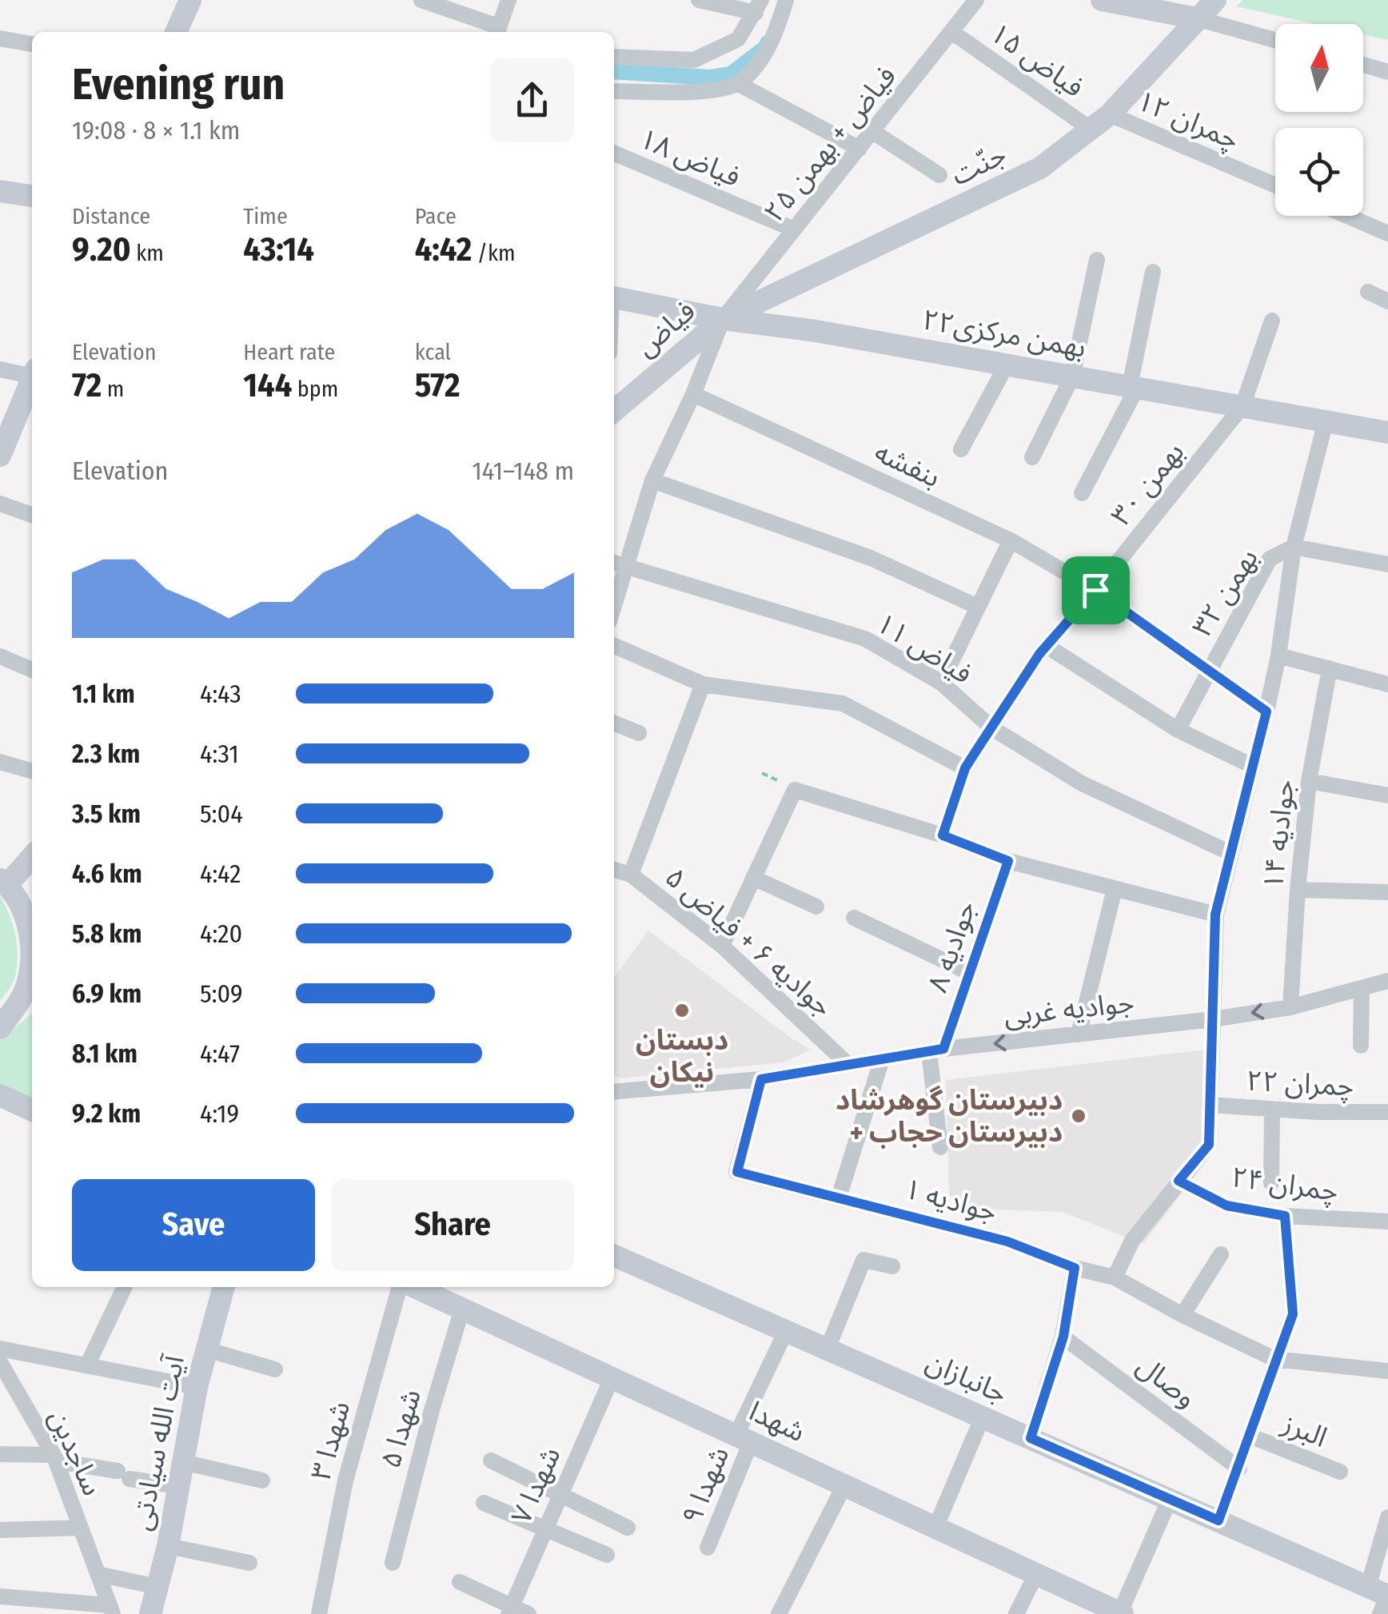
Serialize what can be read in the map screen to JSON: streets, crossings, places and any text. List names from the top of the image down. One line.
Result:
{"streets":{"main road":["جنّت","فیاض","۲۲بهمن مرکزی","جانبازان","شهدا","آیت الله سیادتی"],"street":["فیاض ۱۵","چمران ۱۲","فیاض + بهمن ۲۵","فیاض ۱۸","بنفشه","بهمن ۳۰","بهمن ۳۲","فیاض ۱۱","جوادیه ۱۴","جوادیه ۶ + فیاض ۵","جوادیه ۸","جوادیه غربی","چمران ۲۲","چمران ۲۴","جوادیه ۱","وصال","شهدا ۵","البرز","شهدا ۳","ساجدین","شهدا ۷","شهدا ۹"]},"crossings":[["فیاض ۱۵","فیاض + بهمن ۲۵"],["فیاض ۱۵","جنّت"],["چمران ۱۲","جنّت"],["فیاض + بهمن ۲۵","فیاض ۱۸"],["فیاض + بهمن ۲۵","جنّت"],["فیاض + بهمن ۲۵","فیاض"],["فیاض + بهمن ۲۵","۲۲بهمن مرکزی"],["فیاض + بهمن ۲۵","بنفشه"],["فیاض + بهمن ۲۵","فیاض ۱۱"],["جنّت","فیاض"],["جنّت","۲۲بهمن مرکزی"],["فیاض","۲۲بهمن مرکزی"],["۲۲بهمن مرکزی","بهمن ۳۰"],["۲۲بهمن مرکزی","بهمن ۳۲"],["بنفشه","بهمن ۳۰"],["بنفشه","بهمن ۳۲"],["بهمن ۳۰","فیاض ۱۱"],["بهمن ۳۲","فیاض ۱۱"],["بهمن ۳۲","جوادیه غربی"],["بهمن ۳۲","چمران ۲۲"],["بهمن ۳۲","چمران ۲۴"],["بهمن ۳۲","جوادیه ۱"],["جوادیه ۱۴","جوادیه غربی"],["جوادیه ۶ + فیاض ۵","جوادیه غربی"],["جوادیه ۸","جوادیه غربی"],["جوادیه غربی","جوادیه ۱"],["جانبازان","شهدا ۹"],["شهدا","شهدا ۵"],["شهدا","شهدا ۷"],["شهدا","شهدا ۹"]],"places":["دبستان نیکان","دبیرستان گوهرشاد + دبیرستان حجاب"],"north":"top","page":{"heading":["Evening run","19:08 · 8 × 1.1 km"],"stats":[["Distance","9.20 km"],["Time","43:14"],["Pace","4:42 /km"],["Elevation","72 m"],["Heart rate","144 bpm"],["kcal","572"]],"chart":["Elevation","141–148 m"],"list":[{"name":"1.1 km","note":"4:43"},{"name":"2.3 km","note":"4:31"},{"name":"3.5 km","note":"5:04"},{"name":"4.6 km","note":"4:42"},{"name":"5.8 km","note":"4:20"},{"name":"6.9 km","note":"5:09"},{"name":"8.1 km","note":"4:47"},{"name":"9.2 km","note":"4:19"}],"buttons":["Save","Share"]}}
